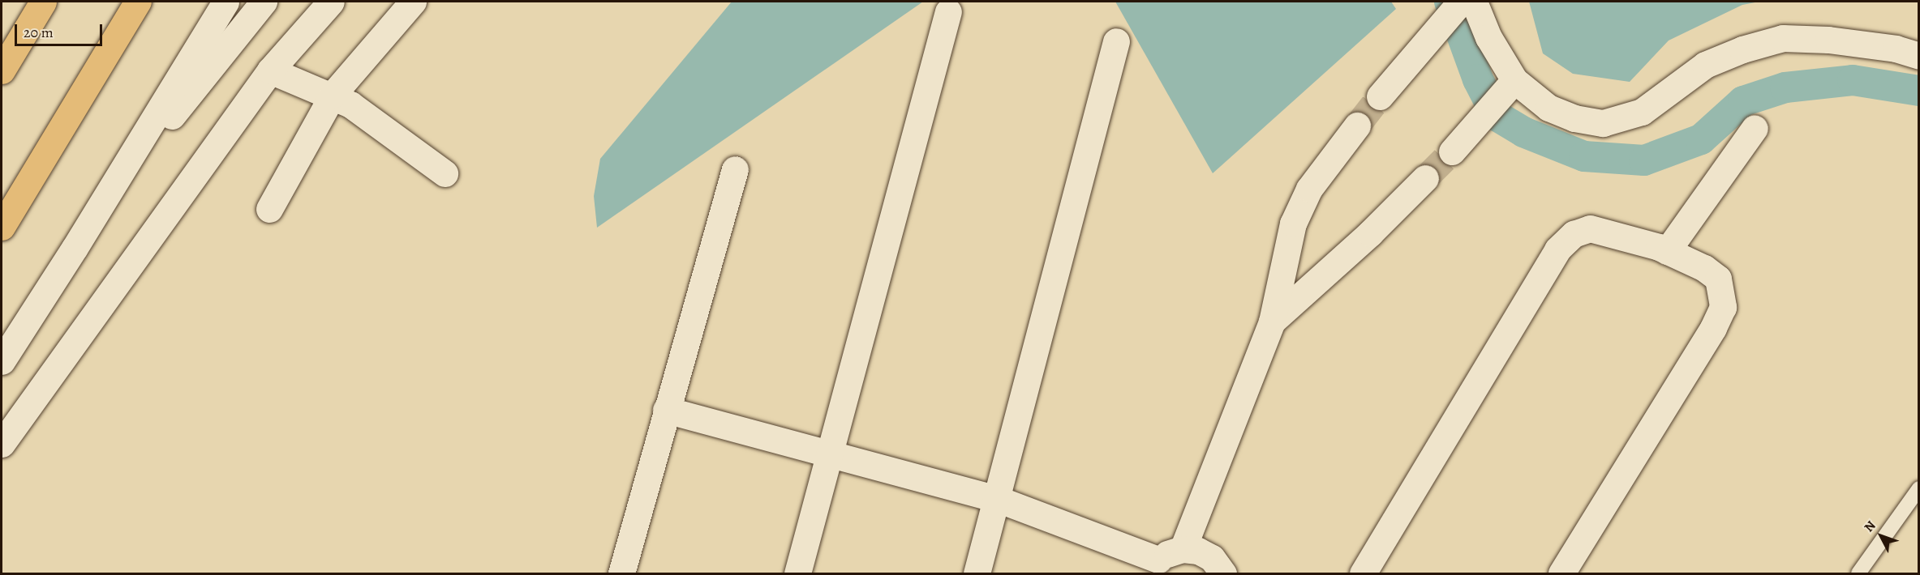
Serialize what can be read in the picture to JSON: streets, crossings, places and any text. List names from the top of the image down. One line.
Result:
{"scale_bar":"20 m","north":"top left"}
